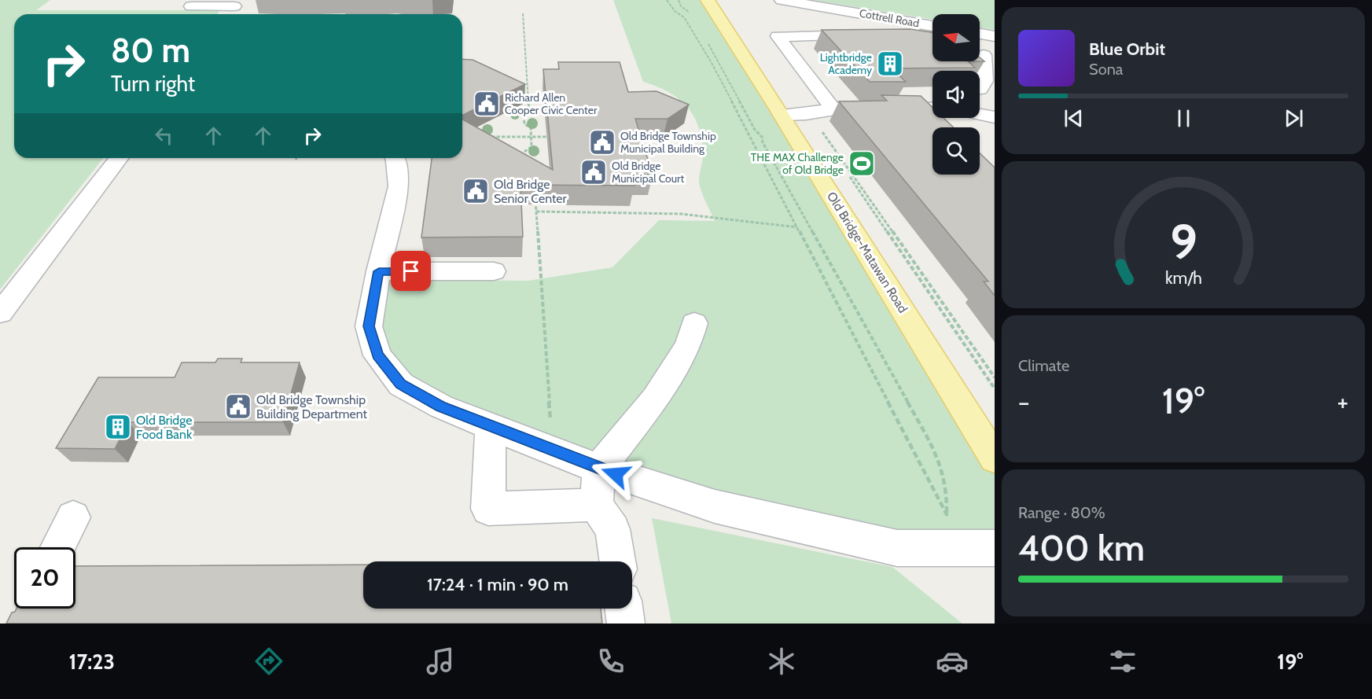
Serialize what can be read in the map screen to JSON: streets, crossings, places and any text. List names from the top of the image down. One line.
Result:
{"streets":{"main road":["Old Bridge-Matawan Road"],"street":["Cottrell Road"]},"places":{"building":["Lightbridge Academy","Old Bridge Food Bank"],"public building":["Richard Allen Cooper Civic Center","Old Bridge Township Municipal Building","Old Bridge Municipal Court","Old Bridge Senior Center","Old Bridge Township Building Department"],"sports":["THE MAX Challenge of Old Bridge"]},"north":"left","page":{"turn":["80 m","Turn right"],"song":["Blue Orbit","Sona"],"tile":["Climate",["Range · 80%","400 km"]],"heat":["−","19°","+"],"limit":"20","trip":"17:24 · 1 min · 90 m","tabs":["17:23","19°"],"gauge":["9","km/h"]}}
